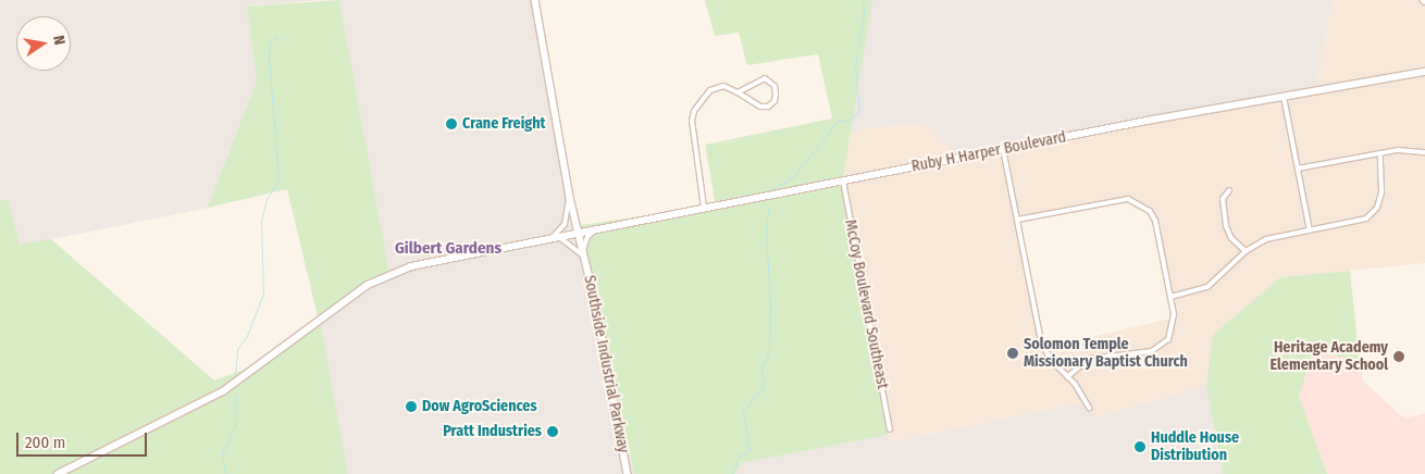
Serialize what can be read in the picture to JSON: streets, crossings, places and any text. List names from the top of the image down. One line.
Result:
{"streets":{"street":["Ruby H Harper Boulevard","McCoy Boulevard Southeast","Southside Industrial Parkway"]},"crossings":[["Ruby H Harper Boulevard","McCoy Boulevard Southeast"],["Ruby H Harper Boulevard","Southside Industrial Parkway"]],"districts":["Gilbert Gardens"],"places":["Crane Freight","Solomon Temple Missionary Baptist Church","Heritage Academy Elementary School","Dow AgroSciences","Pratt Industries","Huddle House Distribution"],"scale_bar":"200 m","north":"right"}
